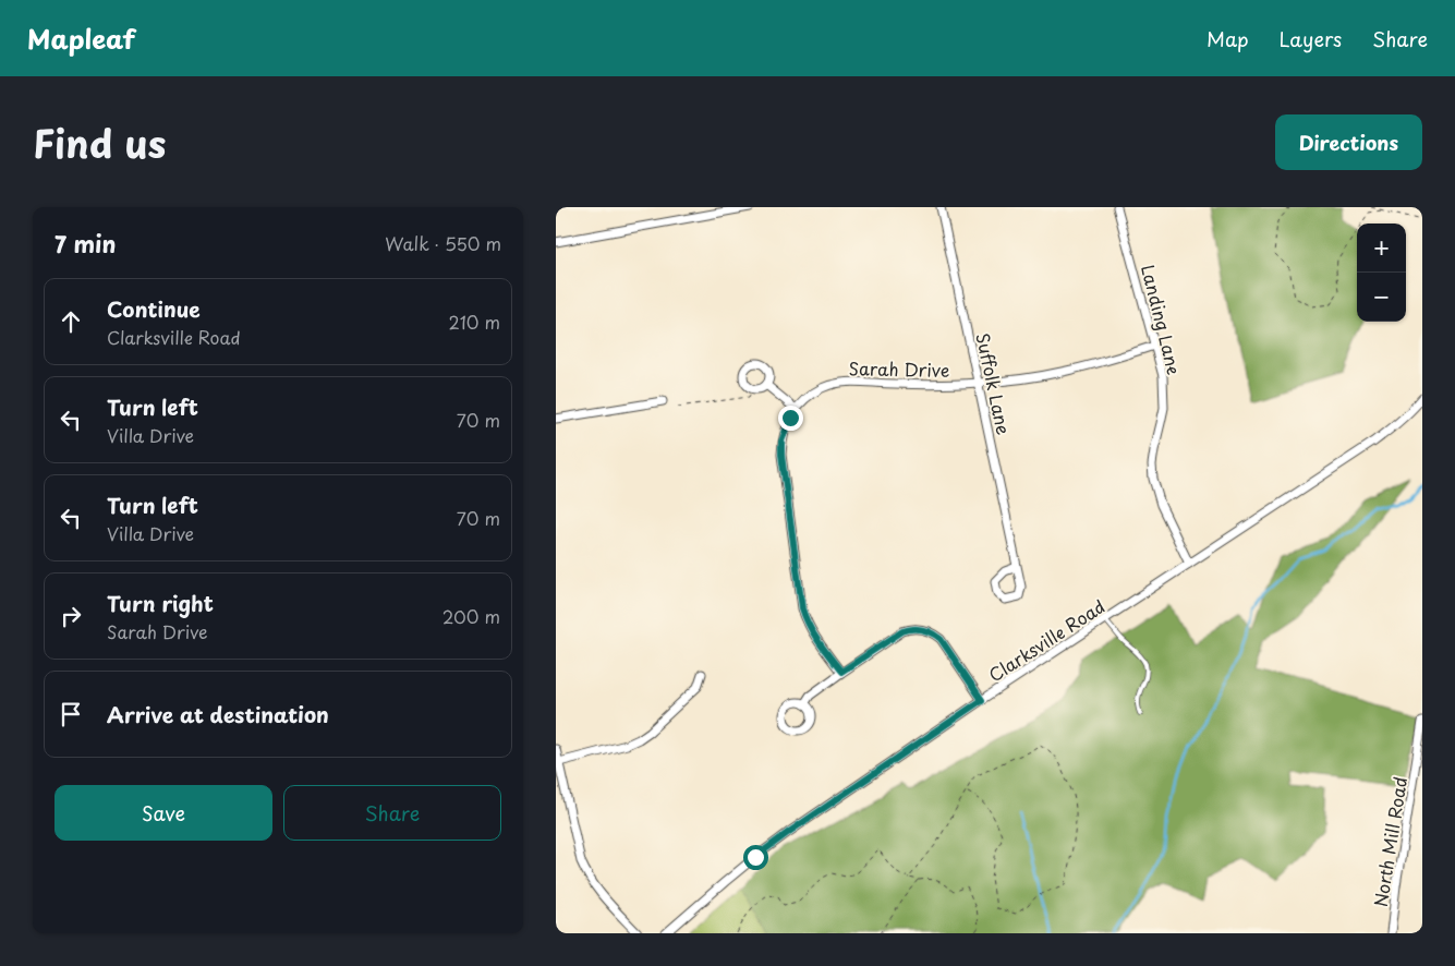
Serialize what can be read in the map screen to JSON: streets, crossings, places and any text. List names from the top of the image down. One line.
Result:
{"streets":{"street":["Landing Lane","Sarah Drive","Suffolk Lane","Clarksville Road","North Mill Road"]},"crossings":[["Landing Lane","Sarah Drive"],["Landing Lane","Clarksville Road"],["Sarah Drive","Suffolk Lane"]],"page":{"header":"Mapleaf","nav":["Map","Layers","Share"],"title":"Find us","buttons":["Directions",["Save","Share"]],"heading":["7 min","Walk · 550 m"],"map_buttons":["+","−"],"list":[["Continue","Clarksville Road","210 m"],["Turn left","Villa Drive","70 m"],["Turn left","Villa Drive","70 m"],["Turn right","Sarah Drive","200 m"],"Arrive at destination"]}}
